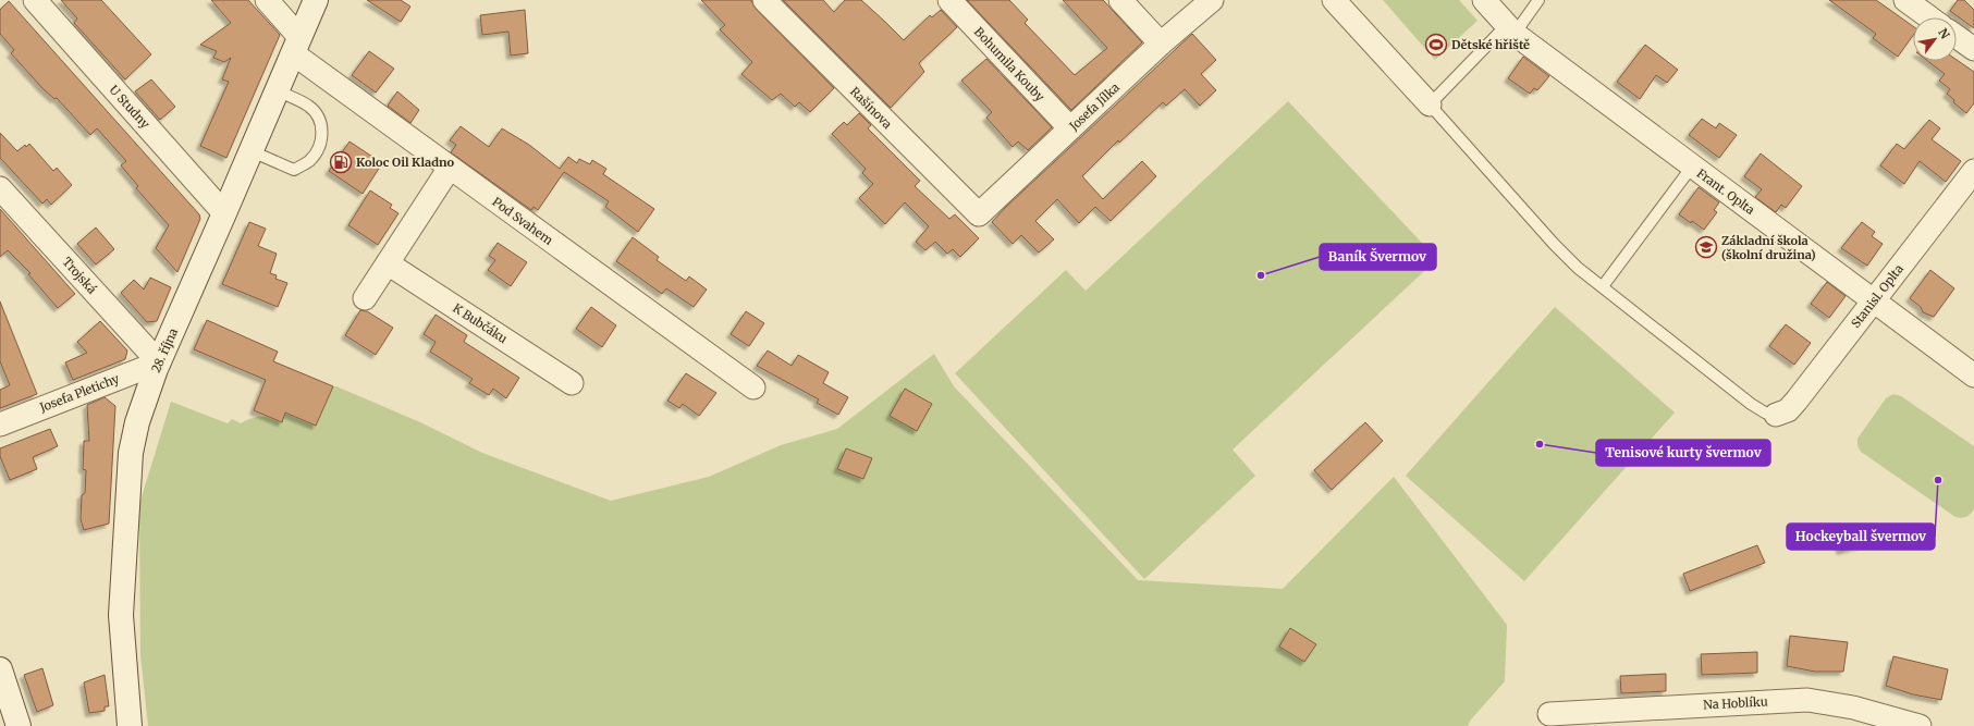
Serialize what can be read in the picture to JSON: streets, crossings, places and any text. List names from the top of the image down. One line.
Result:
{"streets":{"main road":["28. října"],"street":["Bohumila Kouby","U Studny","Josefa Jílka","Rašínova","Frant. Oplta","Pod Svahem","Trojská","Stanisl. Oplta","K Bubčáku","Josefa Pletichy","Na Hoblíku"]},"crossings":[["Bohumila Kouby","Josefa Jílka"],["U Studny","28. října"],["Josefa Jílka","Rašínova"],["Frant. Oplta","Stanisl. Oplta"],["Pod Svahem","28. října"],["Trojská","28. října"],["Trojská","Josefa Pletichy"],["28. října","Josefa Pletichy"]],"places":{"sports":["Dětské hřiště"],"fuel station":["Koloc Oil Kladno"],"school or university":["Základní škola (školní družina)"],"other":["Baník Švermov","Tenisové kurty švermov","Hockeyball švermov"]},"north":"top right"}
